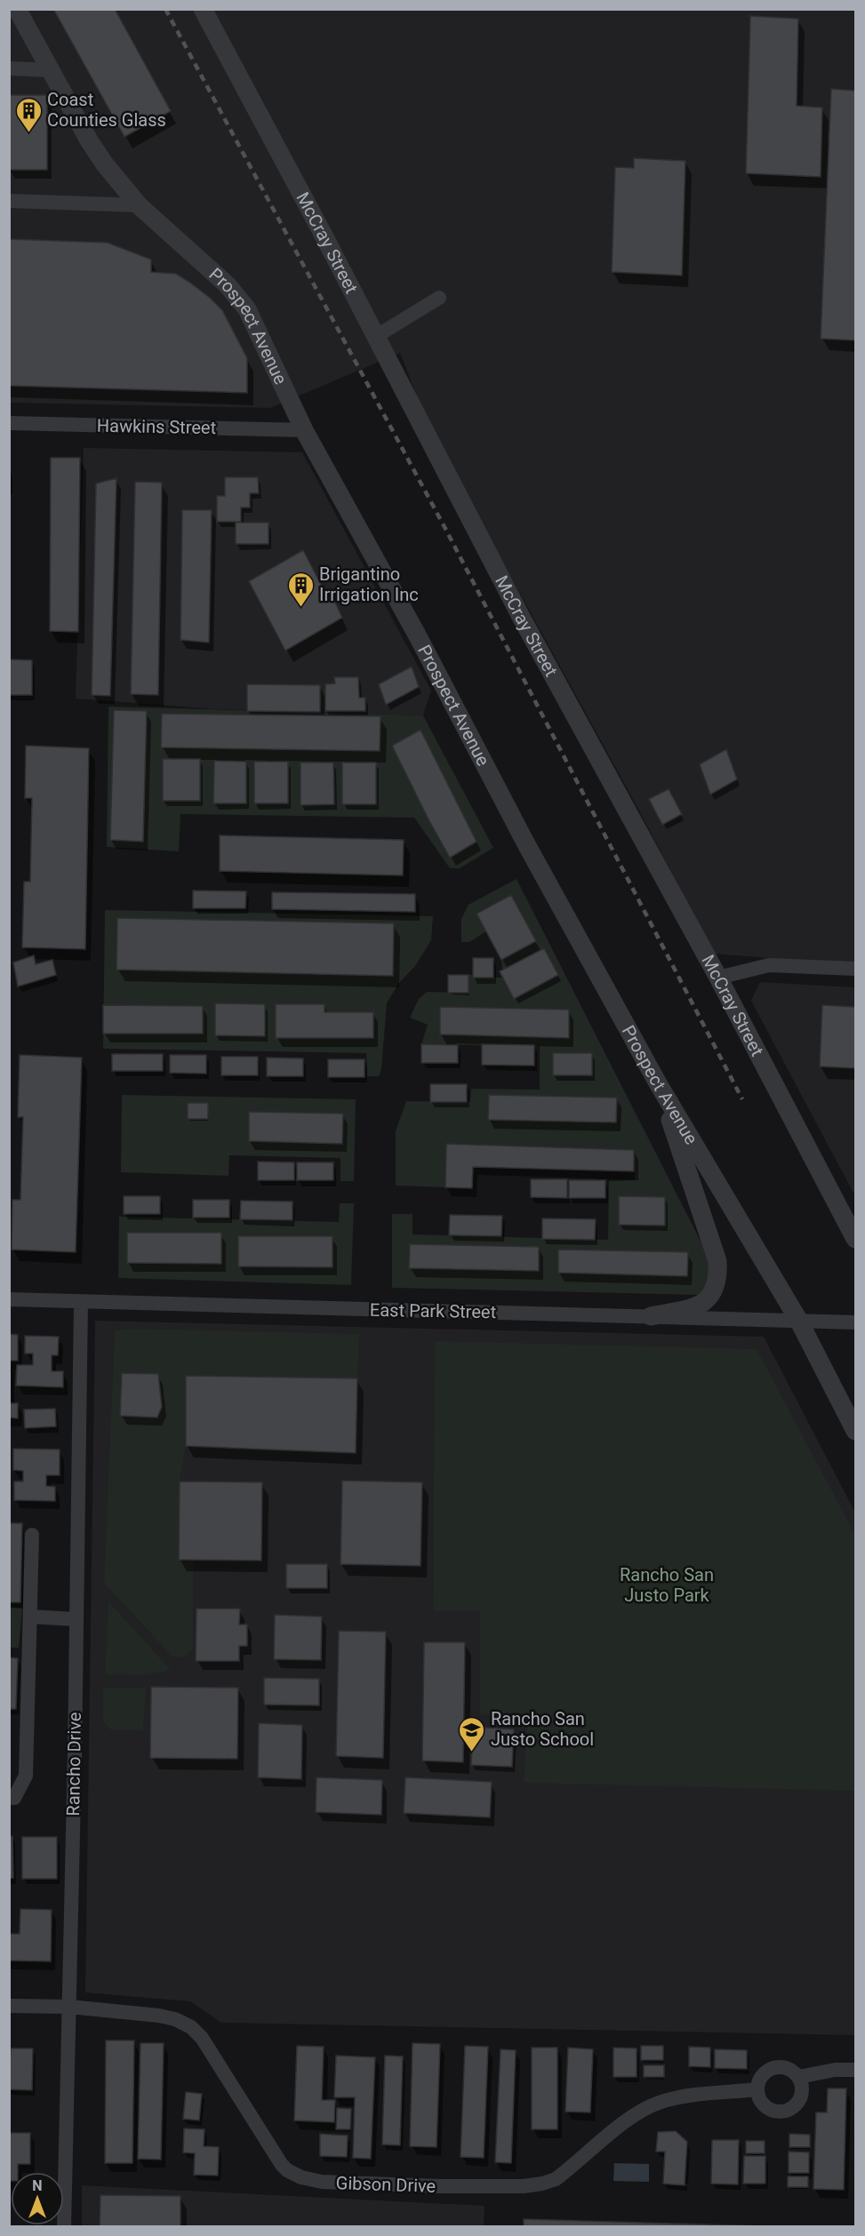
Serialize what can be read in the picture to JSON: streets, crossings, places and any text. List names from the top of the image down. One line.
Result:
{"streets":{"street":["McCray Street","Prospect Avenue","Hawkins Street","East Park Street","Rancho Drive","Gibson Drive"]},"crossings":[["Prospect Avenue","Hawkins Street"],["Prospect Avenue","East Park Street"],["East Park Street","Rancho Drive"],["Rancho Drive","Gibson Drive"]],"parks":["Rancho San Justo Park"],"places":{"building":["Coast Counties Glass","Brigantino Irrigation Inc"],"school or university":["Rancho San Justo School"]},"north":"top"}
